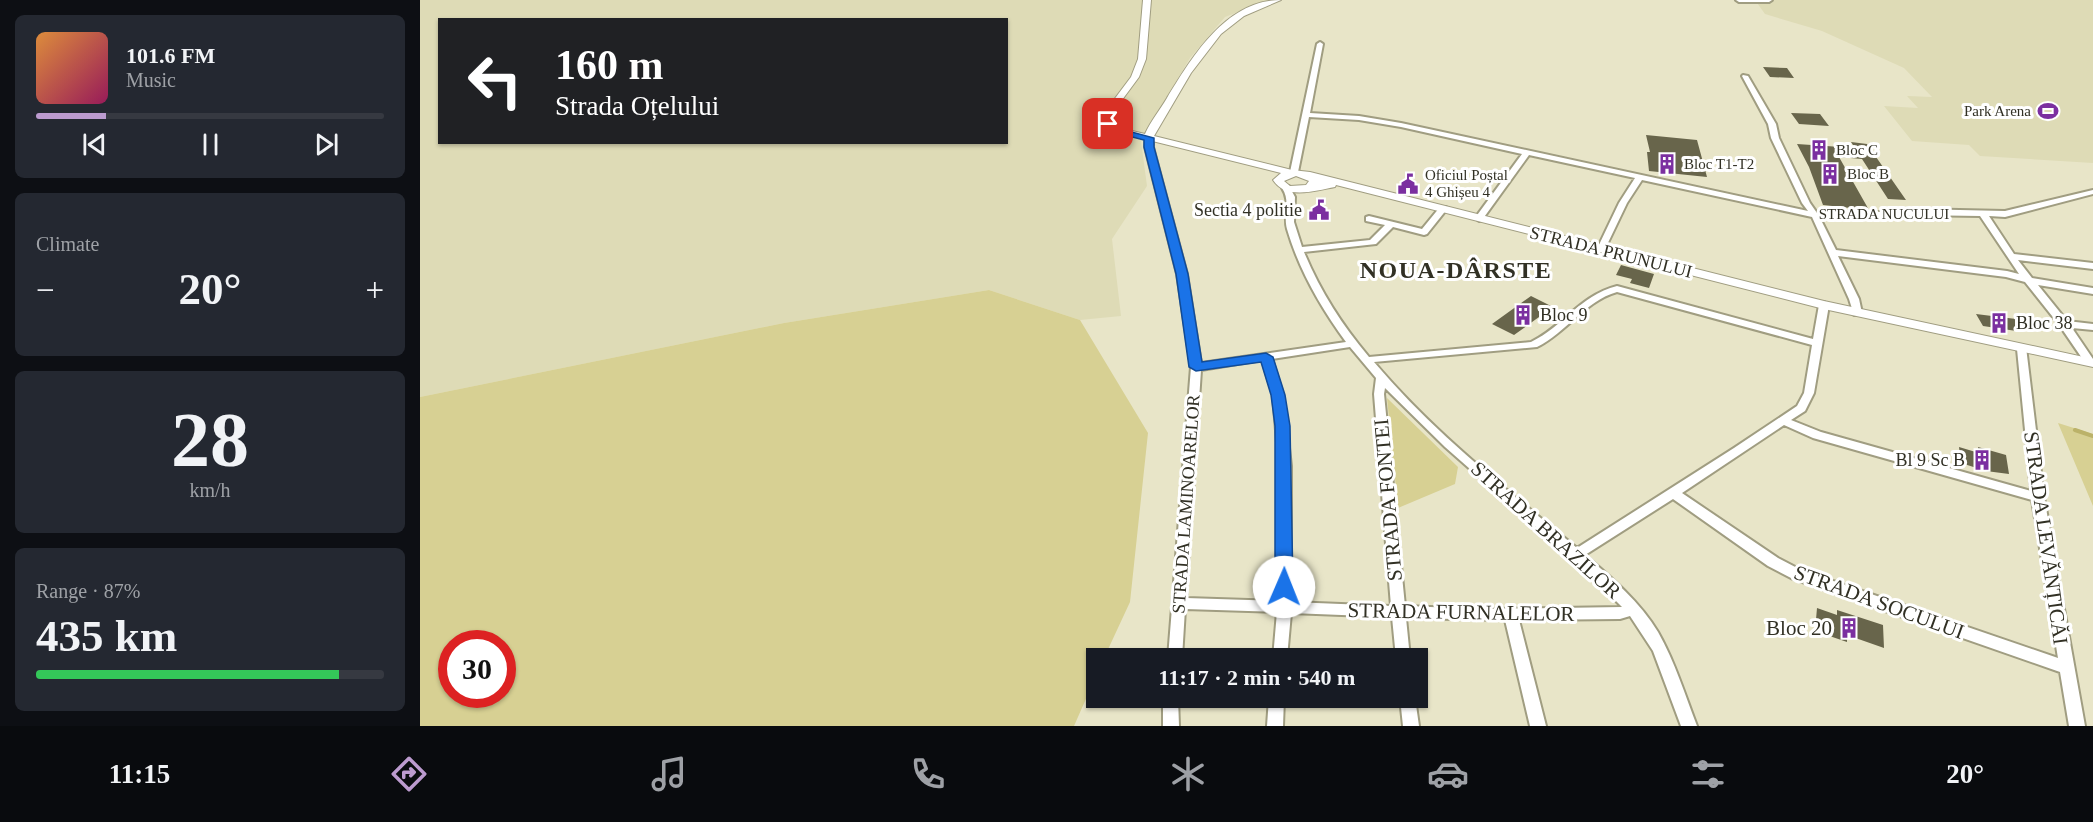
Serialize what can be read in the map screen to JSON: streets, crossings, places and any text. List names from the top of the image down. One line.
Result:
{"streets":{"street":["STRADA NUCULUI","STRADA PRUNULUI","STRADA FONTEI","STRADA LAMINOARELOR","STRADA BRAZILOR","STRADA LEVĂNȚICĂI","STRADA SOCULUI","STRADA FURNALELOR"]},"crossings":[["STRADA PRUNULUI","STRADA LEVĂNȚICĂI"],["STRADA FONTEI","STRADA BRAZILOR"],["STRADA FONTEI","STRADA FURNALELOR"],["STRADA LAMINOARELOR","STRADA FURNALELOR"],["STRADA BRAZILOR","STRADA FURNALELOR"],["STRADA LEVĂNȚICĂI","STRADA SOCULUI"]],"districts":["NOUA-DÂRSTE"],"places":{"sports":["Park Arena"],"building":["Bloc C","Bloc T1-T2","Bloc B","Bloc 9","Bloc 38","Bl 9 Sc B","Bloc 20"],"public building":["Oficiul Poștal 4 Ghișeu 4","Sectia 4 politie"]},"page":{"turn":["160 m","Strada Oțelului"],"song":["101.6 FM","Music"],"tile":["Climate",["28","km/h"],["Range · 87%","435 km"]],"heat":["−","20°","+"],"limit":"30","trip":"11:17 · 2 min · 540 m","tabs":["11:15","20°"]}}
